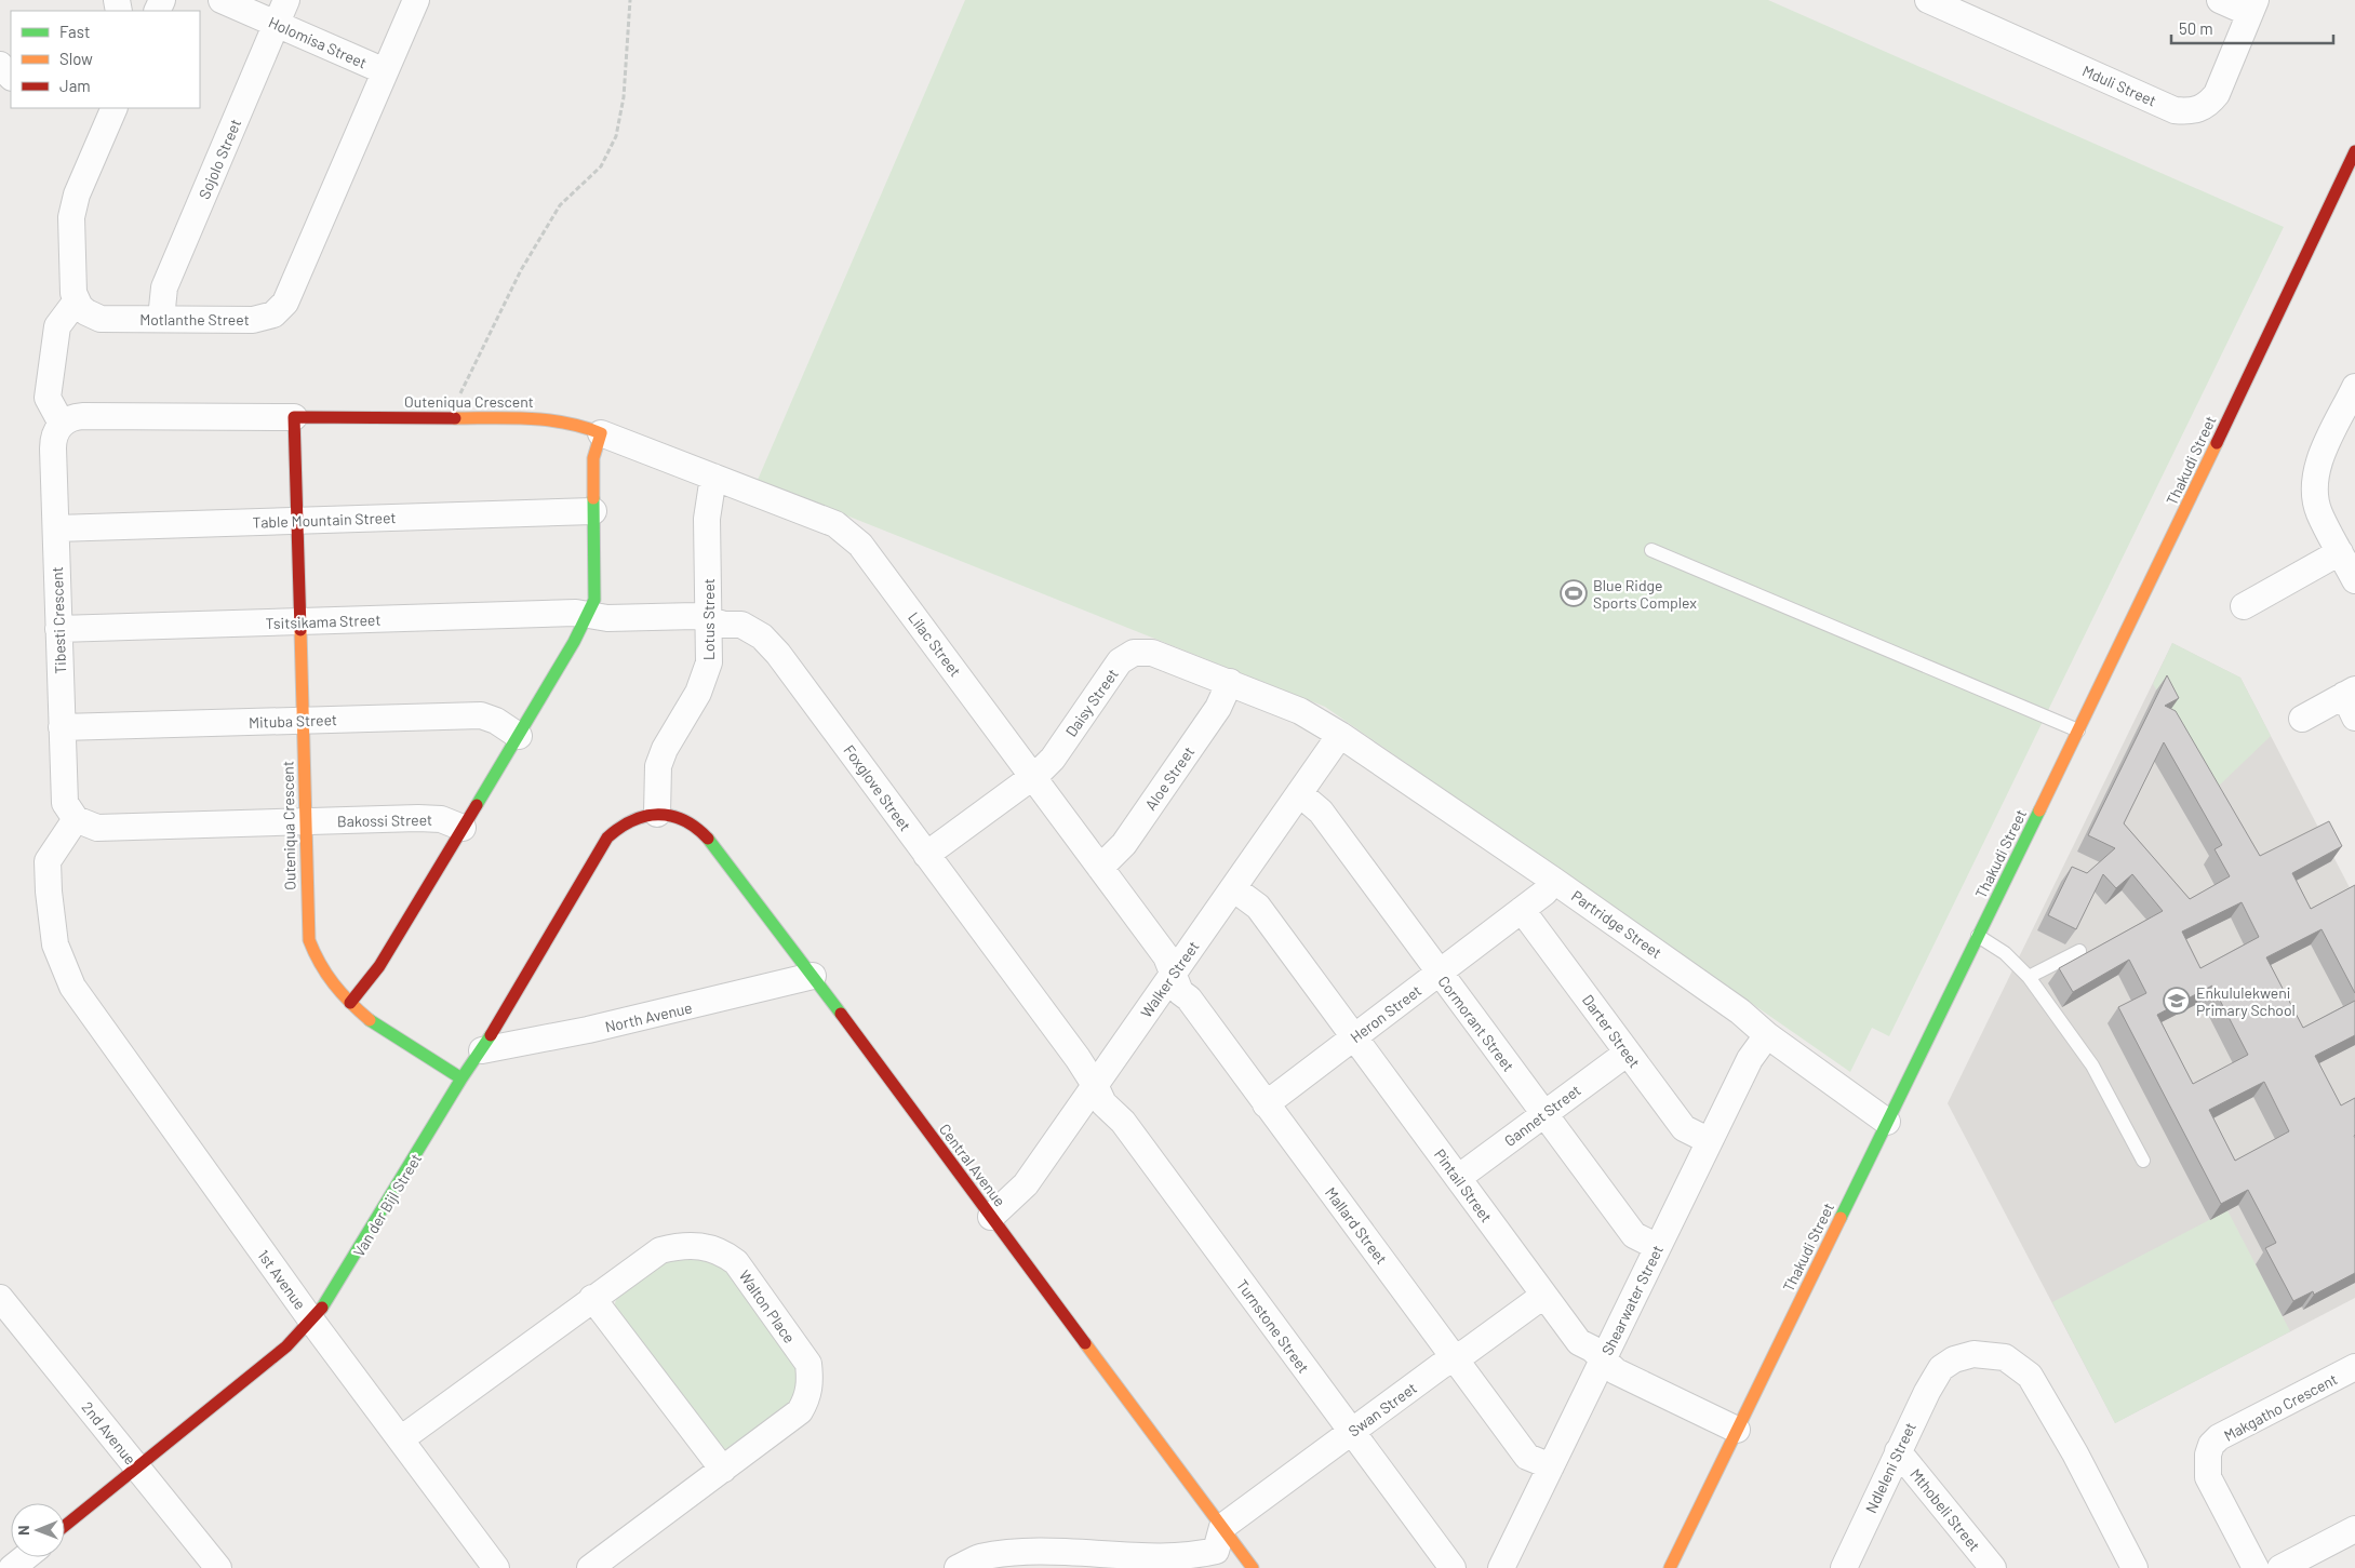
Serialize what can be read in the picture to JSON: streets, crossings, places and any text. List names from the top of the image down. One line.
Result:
{"streets":{"street":["Holomisa Street","Mduli Street","Sojolo Street","Motlanthe Street","Outeniqua Crescent","Thakudi Street","Table Mountain Street","Lotus Street","Tibesti Crescent","Tsitsikama Street","Lilac Street","Daisy Street","Mituba Street","Aloe Street","Foxglove Street","Bakossi Street","Partridge Street","Walker Street","Heron Street","North Avenue","Cormorant Street","Darter Street","Gannet Street","Central Avenue","Pintail Street","Van der Bijl Street","Mallard Street","1st Avenue","Shearwater Street","Walton Place","Turnstone Street","Makgatho Crescent","Swan Street","2nd Avenue","Ndleleni Street","Mthobeli Street"]},"crossings":[["Holomisa Street","Sojolo Street"],["Holomisa Street","Motlanthe Street"],["Sojolo Street","Motlanthe Street"],["Outeniqua Crescent","Table Mountain Street"],["Outeniqua Crescent","Tsitsikama Street"],["Outeniqua Crescent","Lilac Street"],["Outeniqua Crescent","Mituba Street"],["Outeniqua Crescent","Bakossi Street"],["Outeniqua Crescent","Van der Bijl Street"],["Thakudi Street","Partridge Street"],["Thakudi Street","Pintail Street"],["Table Mountain Street","Tibesti Crescent"],["Lotus Street","Lilac Street"],["Lotus Street","Foxglove Street"],["Lotus Street","Central Avenue"],["Lotus Street","Van der Bijl Street"],["Tibesti Crescent","Tsitsikama Street"],["Tibesti Crescent","Mituba Street"],["Tibesti Crescent","1st Avenue"],["Tsitsikama Street","Foxglove Street"],["Lilac Street","Daisy Street"],["Lilac Street","Aloe Street"],["Lilac Street","Walker Street"],["Lilac Street","Mallard Street"],["Daisy Street","Aloe Street"],["Daisy Street","Foxglove Street"],["Daisy Street","Partridge Street"],["Daisy Street","Walker Street"],["Foxglove Street","Walker Street"],["Foxglove Street","Turnstone Street"],["Partridge Street","Walker Street"],["Partridge Street","Heron Street"],["Partridge Street","Shearwater Street"],["Walker Street","Cormorant Street"],["Walker Street","Central Avenue"],["Walker Street","Pintail Street"],["Walker Street","Mallard Street"],["Walker Street","Turnstone Street"],["Heron Street","Cormorant Street"],["Heron Street","Darter Street"],["Heron Street","Pintail Street"],["Heron Street","Mallard Street"],["North Avenue","Central Avenue"],["North Avenue","Van der Bijl Street"],["Cormorant Street","Gannet Street"],["Cormorant Street","Shearwater Street"],["Darter Street","Gannet Street"],["Darter Street","Shearwater Street"],["Gannet Street","Pintail Street"],["Central Avenue","Van der Bijl Street"],["Central Avenue","Swan Street"],["Pintail Street","Shearwater Street"],["Pintail Street","Swan Street"],["Van der Bijl Street","1st Avenue"],["Van der Bijl Street","2nd Avenue"],["Mallard Street","Shearwater Street"],["Mallard Street","Swan Street"],["1st Avenue","Walton Place"],["Turnstone Street","Swan Street"],["Ndleleni Street","Mthobeli Street"]],"places":{"sports":["Blue Ridge Sports Complex"],"school or university":["Enkululekweni Primary School"]},"legend":["Fast","Slow","Jam"],"scale_bar":"50 m","north":"left"}
